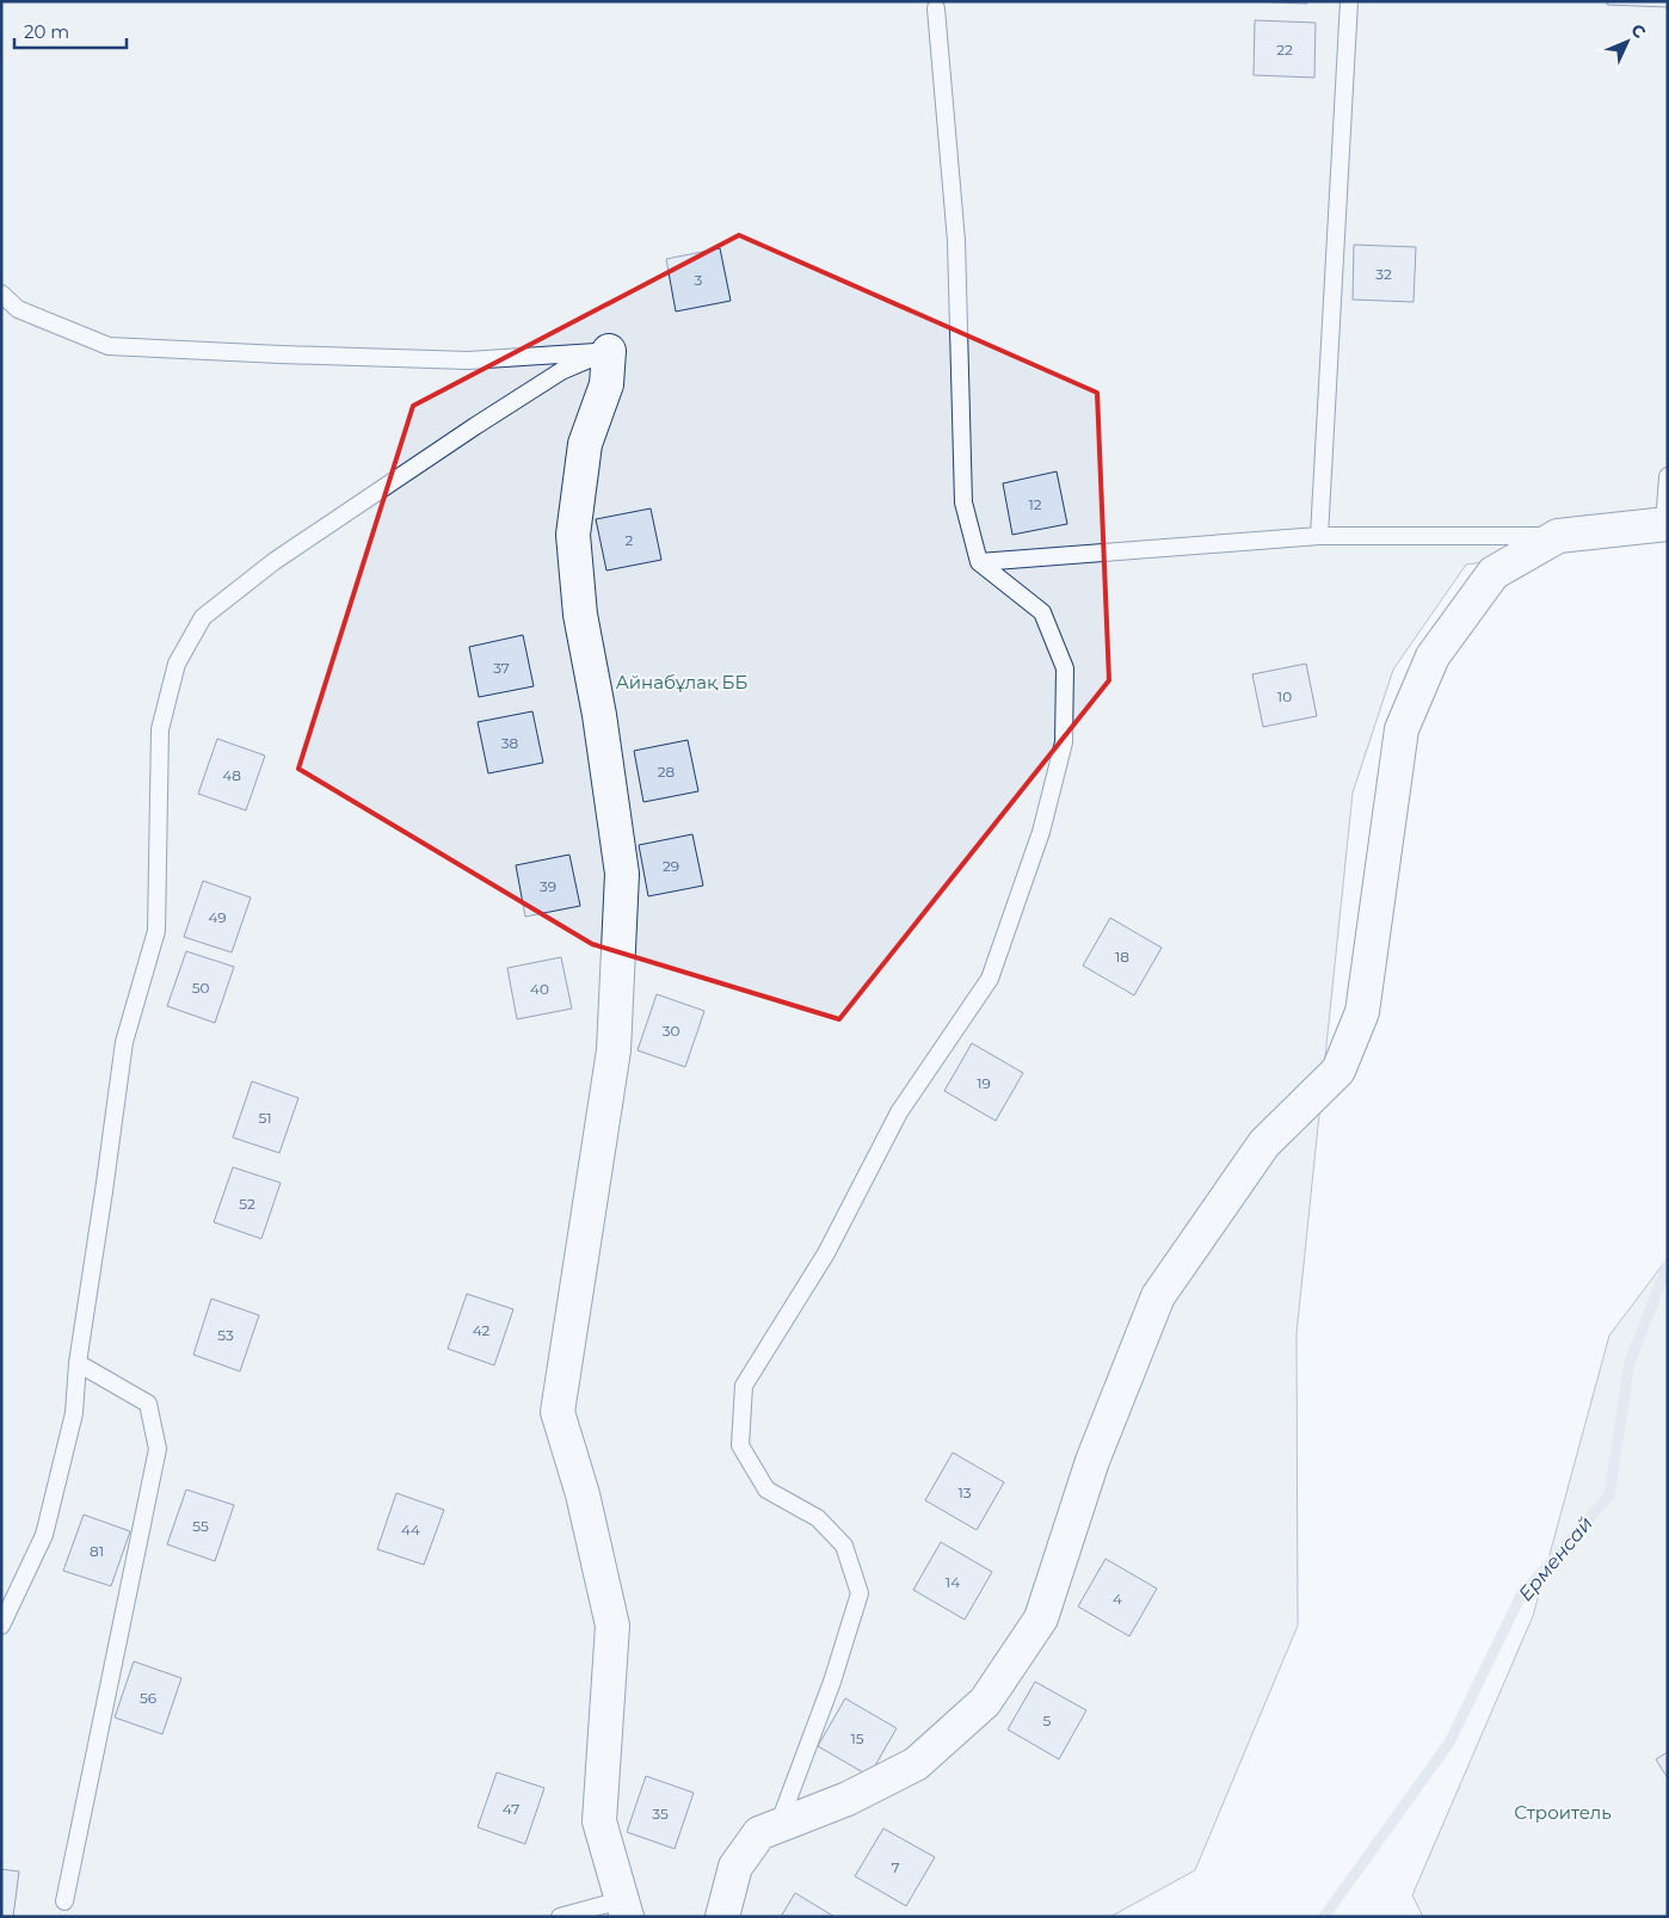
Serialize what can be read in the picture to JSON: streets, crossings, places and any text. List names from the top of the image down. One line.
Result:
{"water":["Ерменсай"],"parks":["Айнабұлақ ББ","Строитель"],"house_numbers":["22","32","3","12","2","37","10","38","28","48","29","39","49","18","50","40","30","19","51","52","42","53","13","55","44","81","14","4","56","5","15","47","35","7"],"scale_bar":"20 m","north":"top right"}
